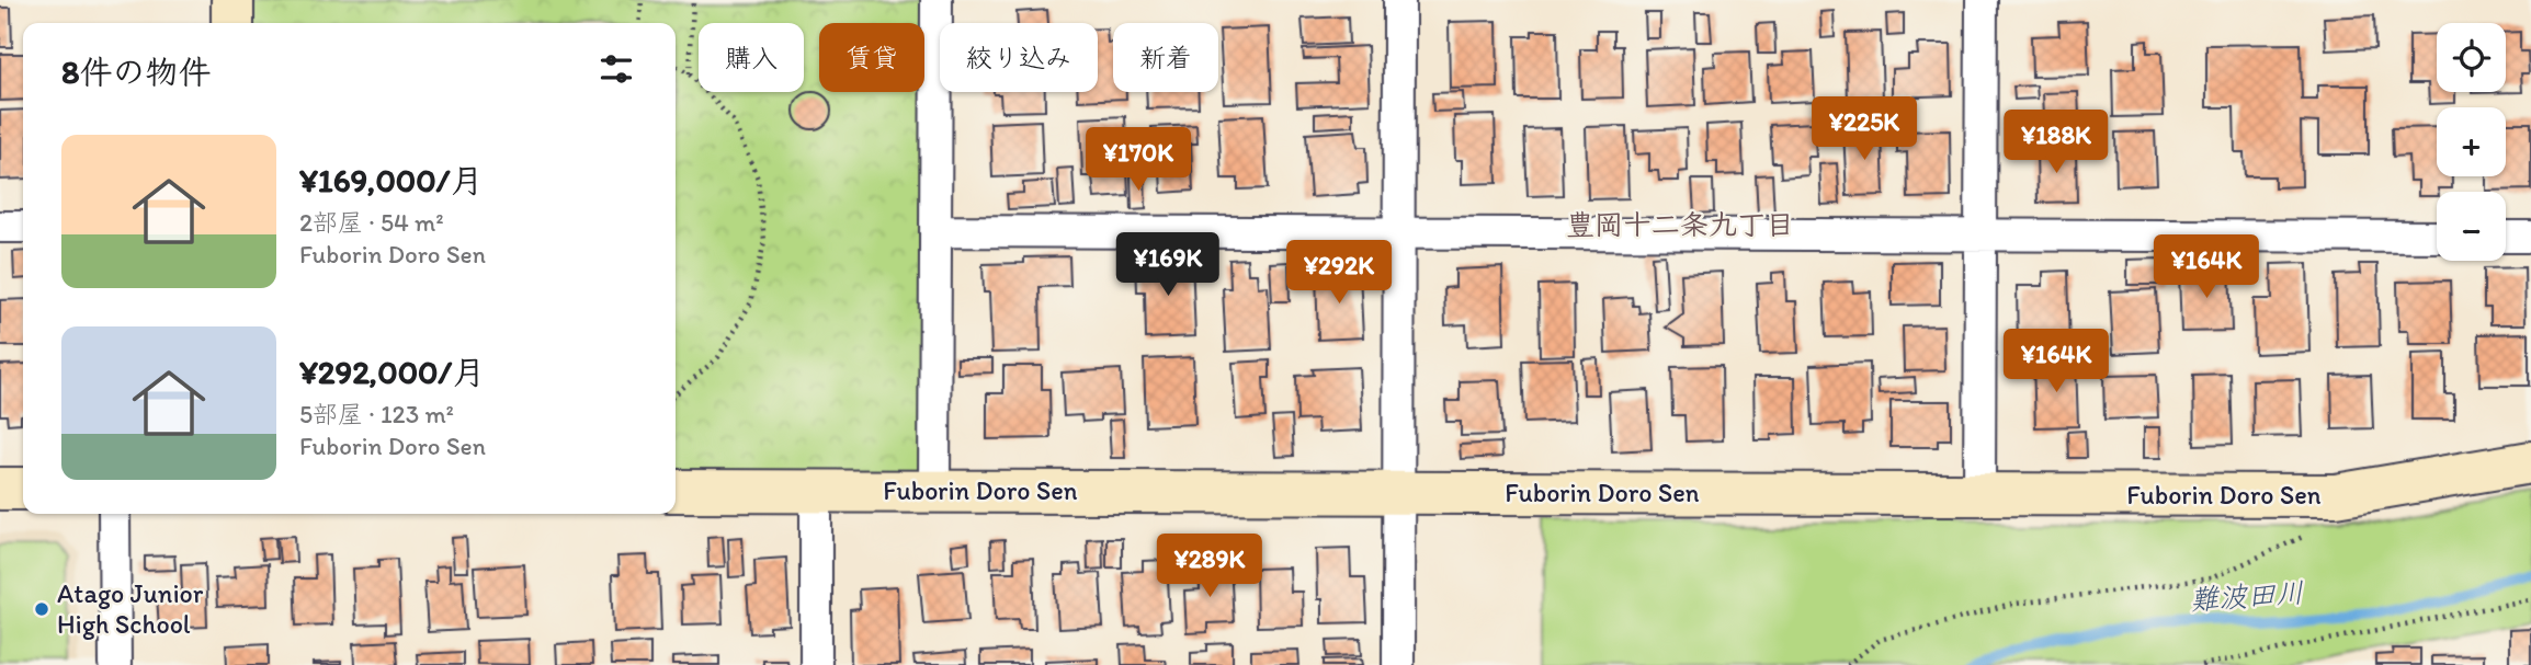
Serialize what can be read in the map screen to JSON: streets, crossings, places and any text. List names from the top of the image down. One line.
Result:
{"streets":{"street":["Fuborin Doro Sen"]},"districts":["豊岡十二条九丁目"],"water":["難波田川"],"places":["Atago Junior High School"],"page":{"map_buttons":["+","−"],"chip":["購入","賃貸","絞り込み","新着"],"heading":"8件の物件","price":["¥225K","¥188K","¥170K","¥169K","¥164K","¥292K","¥164K","¥289K"],"list":[{"name":"¥169,000/月","note":"2部屋 · 54 m² · Fuborin Doro Sen"},{"name":"¥292,000/月","note":"5部屋 · 123 m² · Fuborin Doro Sen"}]}}
